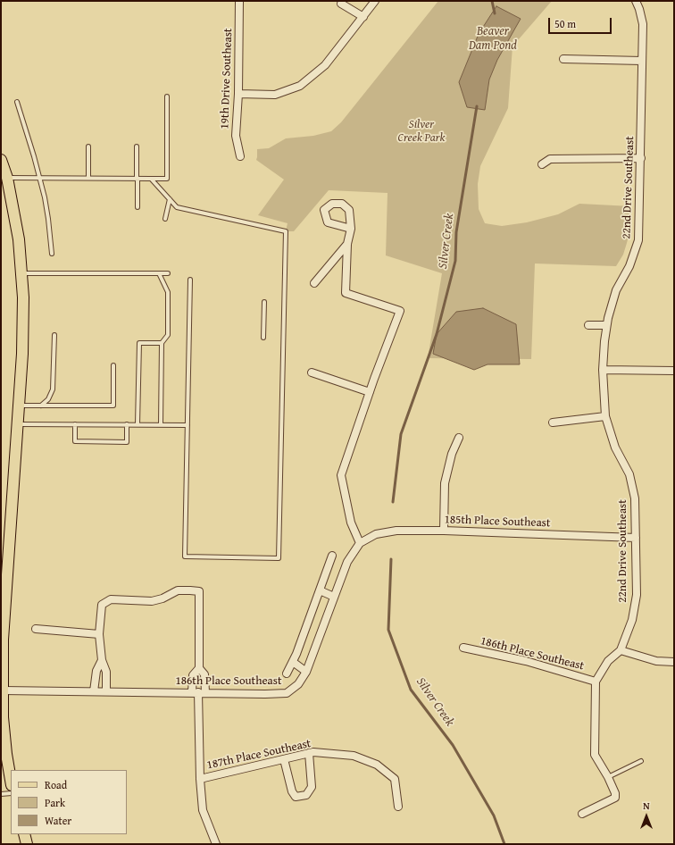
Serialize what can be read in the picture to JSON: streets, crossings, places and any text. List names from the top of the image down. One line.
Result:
{"streets":{"street":["19th Drive Southeast","22nd Drive Southeast","185th Place Southeast","186th Place Southeast","187th Place Southeast"]},"crossings":[["22nd Drive Southeast","185th Place Southeast"],["22nd Drive Southeast","186th Place Southeast"],["185th Place Southeast","186th Place Southeast"]],"water":["Beaver Dam Pond","Silver Creek"],"parks":["Silver Creek Park"],"legend":["Road","Park","Water"],"scale_bar":"50 m","north":"top"}
